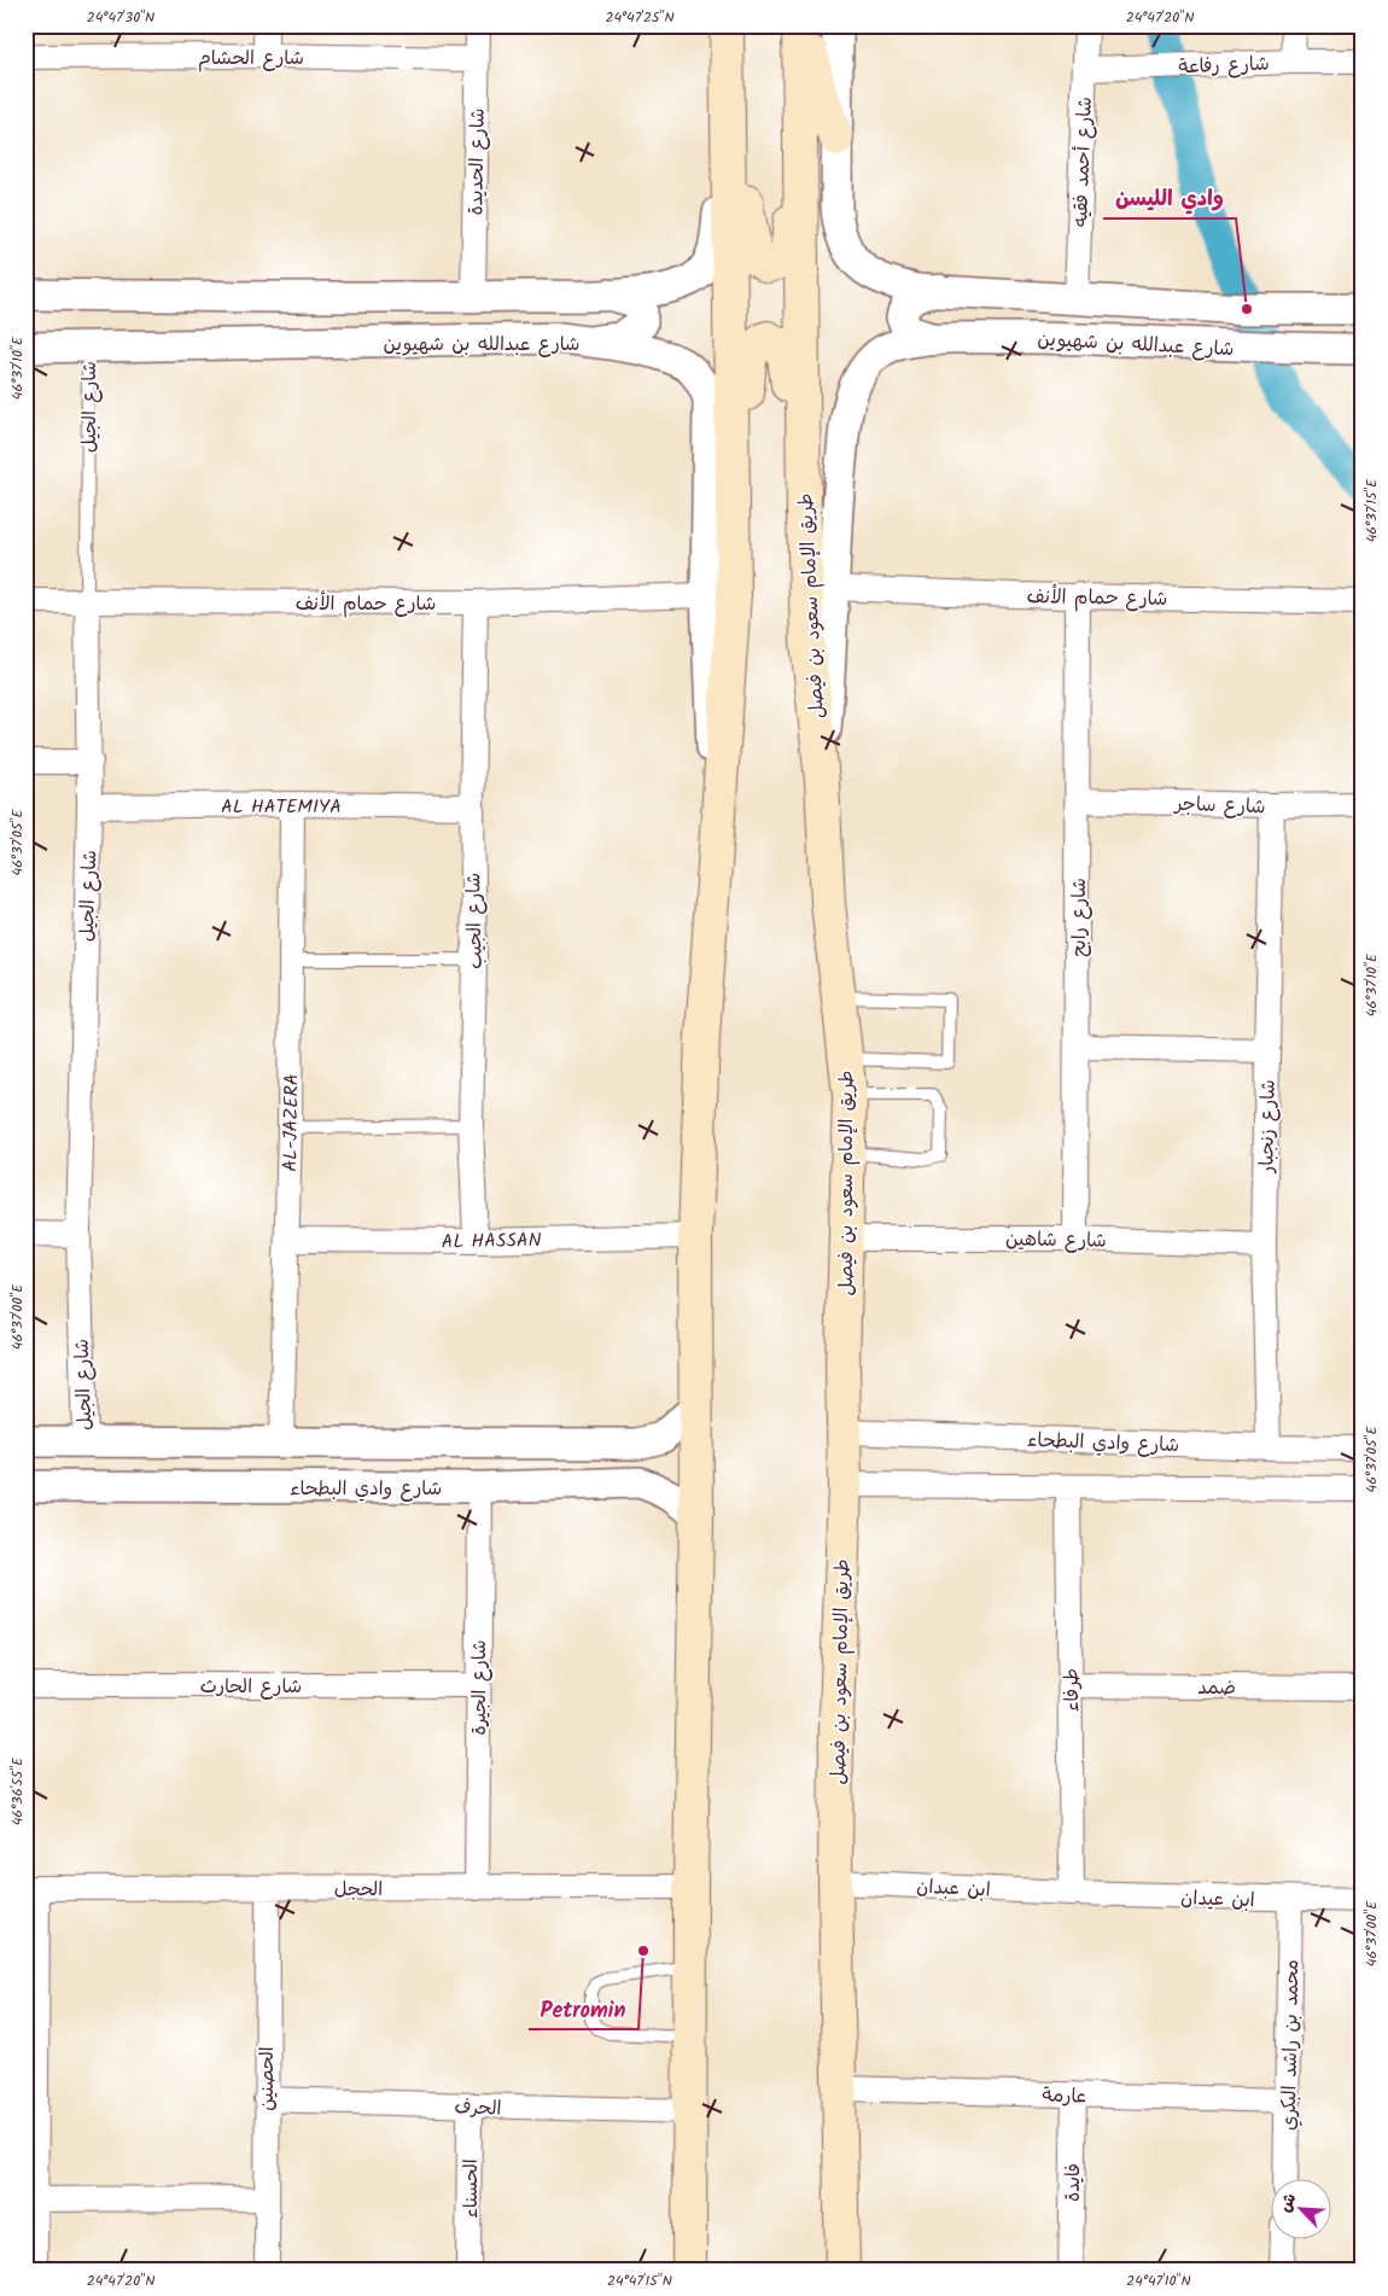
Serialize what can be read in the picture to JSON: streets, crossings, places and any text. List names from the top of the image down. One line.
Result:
{"streets":{"main road":["طريق الإمام سعود بن فيصل"],"street":["شارع الحشام","شارع رفاعة","شارع الحديدة","شارع أحمد فقيه","شارع عبدالله بن شهيوين","شارع الجيل","شارع حمام الأنف","شارع ساجر","AL HATEMIYA","شارع رابح","شارع الجيب","AL-JAZERA","شارع زنجبار","شارع شاهين","AL HASSAN","شارع وادي البطحاء","شارع الحارث","ضمد","شارع الجيرة","طرفاء","ابن عبدان","الحجل","ابن عيدان","محمد بن راشد البكري","الحصنين","عارمة","الحرف","فايدة","الحسناء"]},"crossings":[["شارع الحشام","شارع الحديدة"],["شارع رفاعة","شارع أحمد فقيه"],["شارع أحمد فقيه","شارع عبدالله بن شهيوين"],["شارع عبدالله بن شهيوين","شارع الجيل"],["شارع عبدالله بن شهيوين","شارع حمام الأنف"],["شارع عبدالله بن شهيوين","طريق الإمام سعود بن فيصل"],["شارع الجيل","شارع حمام الأنف"],["شارع الجيل","AL HATEMIYA"],["شارع حمام الأنف","شارع رابح"],["شارع حمام الأنف","شارع الجيب"],["طريق الإمام سعود بن فيصل","شارع شاهين"],["طريق الإمام سعود بن فيصل","شارع وادي البطحاء"],["طريق الإمام سعود بن فيصل","ابن عبدان"],["طريق الإمام سعود بن فيصل","عارمة"],["شارع ساجر","شارع رابح"],["شارع ساجر","شارع زنجبار"],["AL HATEMIYA","شارع الجيب"],["AL HATEMIYA","AL-JAZERA"],["شارع رابح","شارع شاهين"],["شارع الجيب","AL HASSAN"],["AL-JAZERA","AL HASSAN"],["شارع زنجبار","شارع شاهين"],["شارع زنجبار","شارع وادي البطحاء"],["شارع وادي البطحاء","شارع الجيرة"],["شارع الحارث","شارع الجيرة"],["ضمد","طرفاء"],["شارع الجيرة","الحجل"],["طرفاء","ابن عبدان"],["طرفاء","ابن عيدان"],["ابن عبدان","ابن عيدان"],["الحجل","الحصنين"],["ابن عيدان","محمد بن راشد البكري"],["محمد بن راشد البكري","عارمة"],["الحصنين","الحرف"],["عارمة","فايدة"],["الحرف","الحسناء"]],"places":["وادي الليسن","Petromin"],"north":"top left","coordinates":["24°47'30\"N","24°47'25\"N","24°47'20\"N","46°37'10\"E","46°37'15\"E","46°37'05\"E","46°37'00\"E","46°36'55\"E","24°47'15\"N","24°47'10\"N"]}
